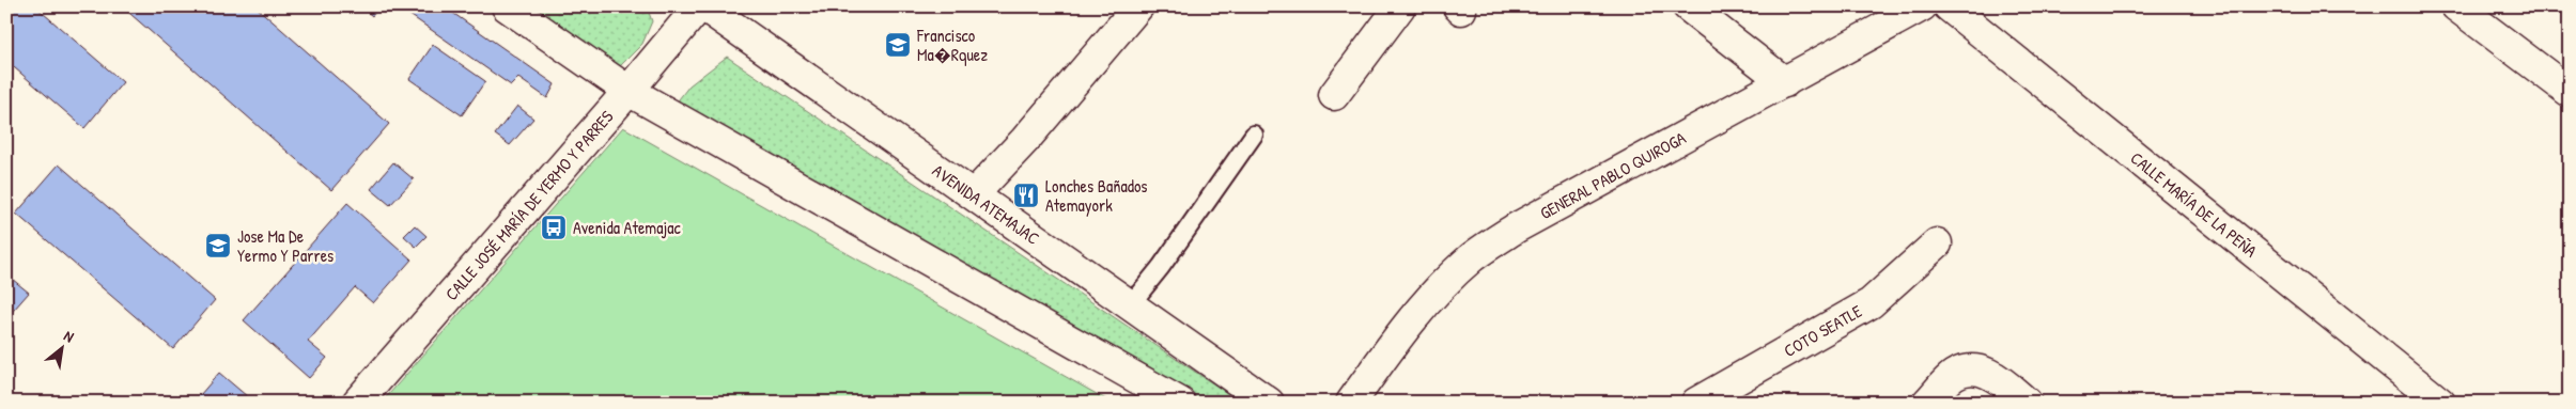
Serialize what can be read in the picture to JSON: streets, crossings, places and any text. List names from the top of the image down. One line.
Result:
{"streets":{"street":["GENERAL PABLO QUIROGA","AVENIDA ATEMAJAC","CALLE JOSÉ MARÍA DE YERMO Y PARRES","CALLE MARÍA DE LA PEÑA","COTO SEATLE"]},"places":{"school or university":["Francisco Ma�Rquez","Jose Ma De Yermo Y Parres"],"restaurant":["Lonches Bañados Atemayork"],"bus stop":["Avenida Atemajac"]},"north":"top right"}
